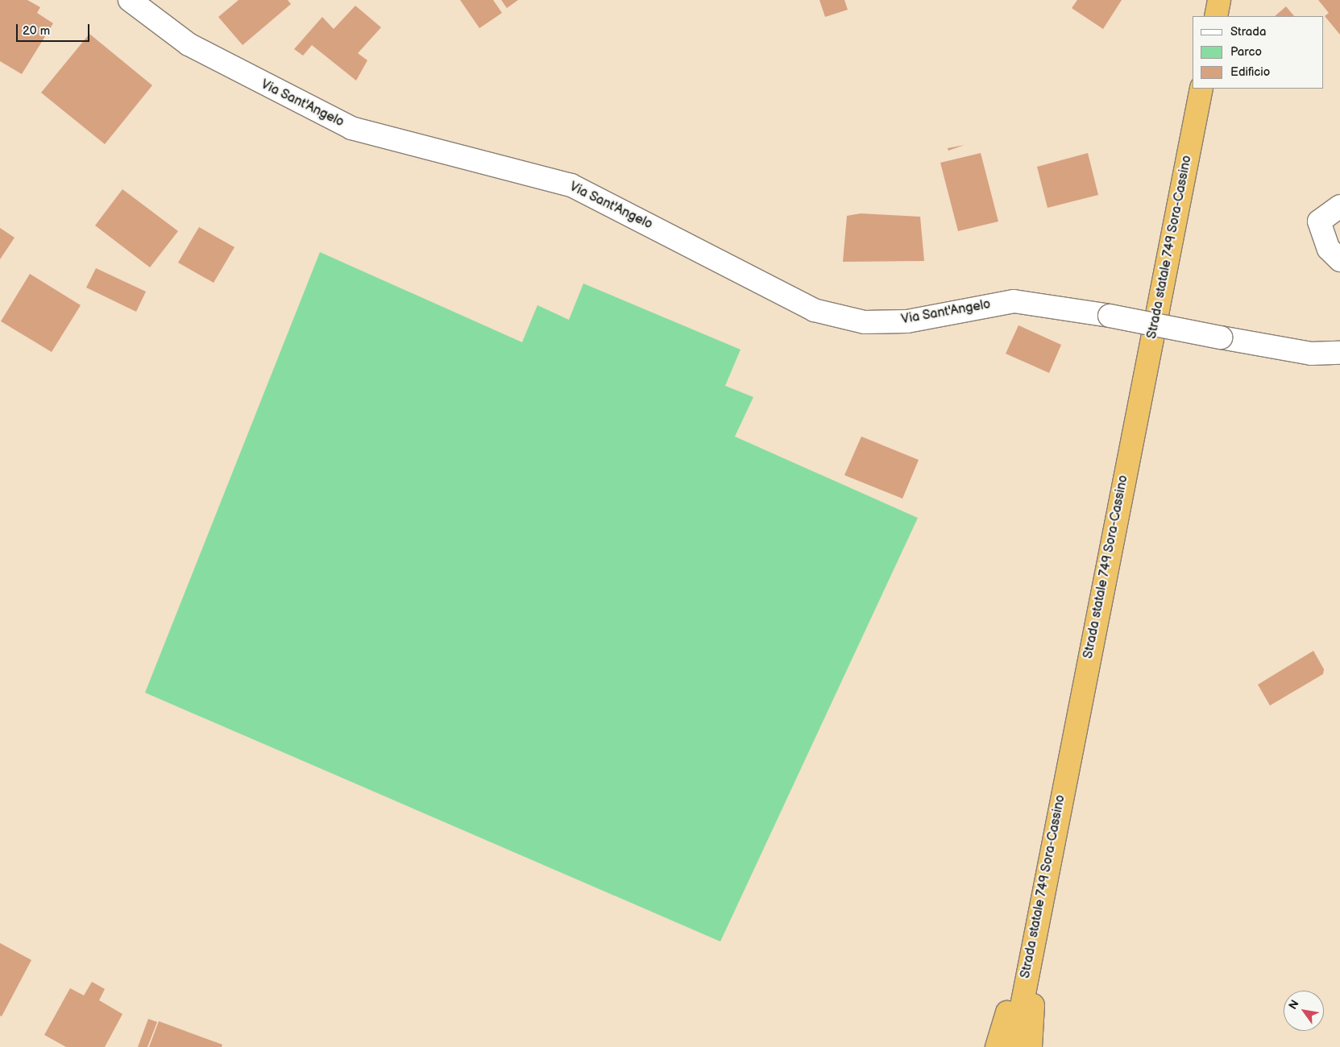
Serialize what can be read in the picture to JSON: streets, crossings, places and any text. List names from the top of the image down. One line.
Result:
{"streets":{"highway":["Strada statale 749 Sora-Cassino"],"street":["Via Sant'Angelo"]},"legend":["Strada","Parco","Edificio"],"scale_bar":"20 m","north":"top left"}
